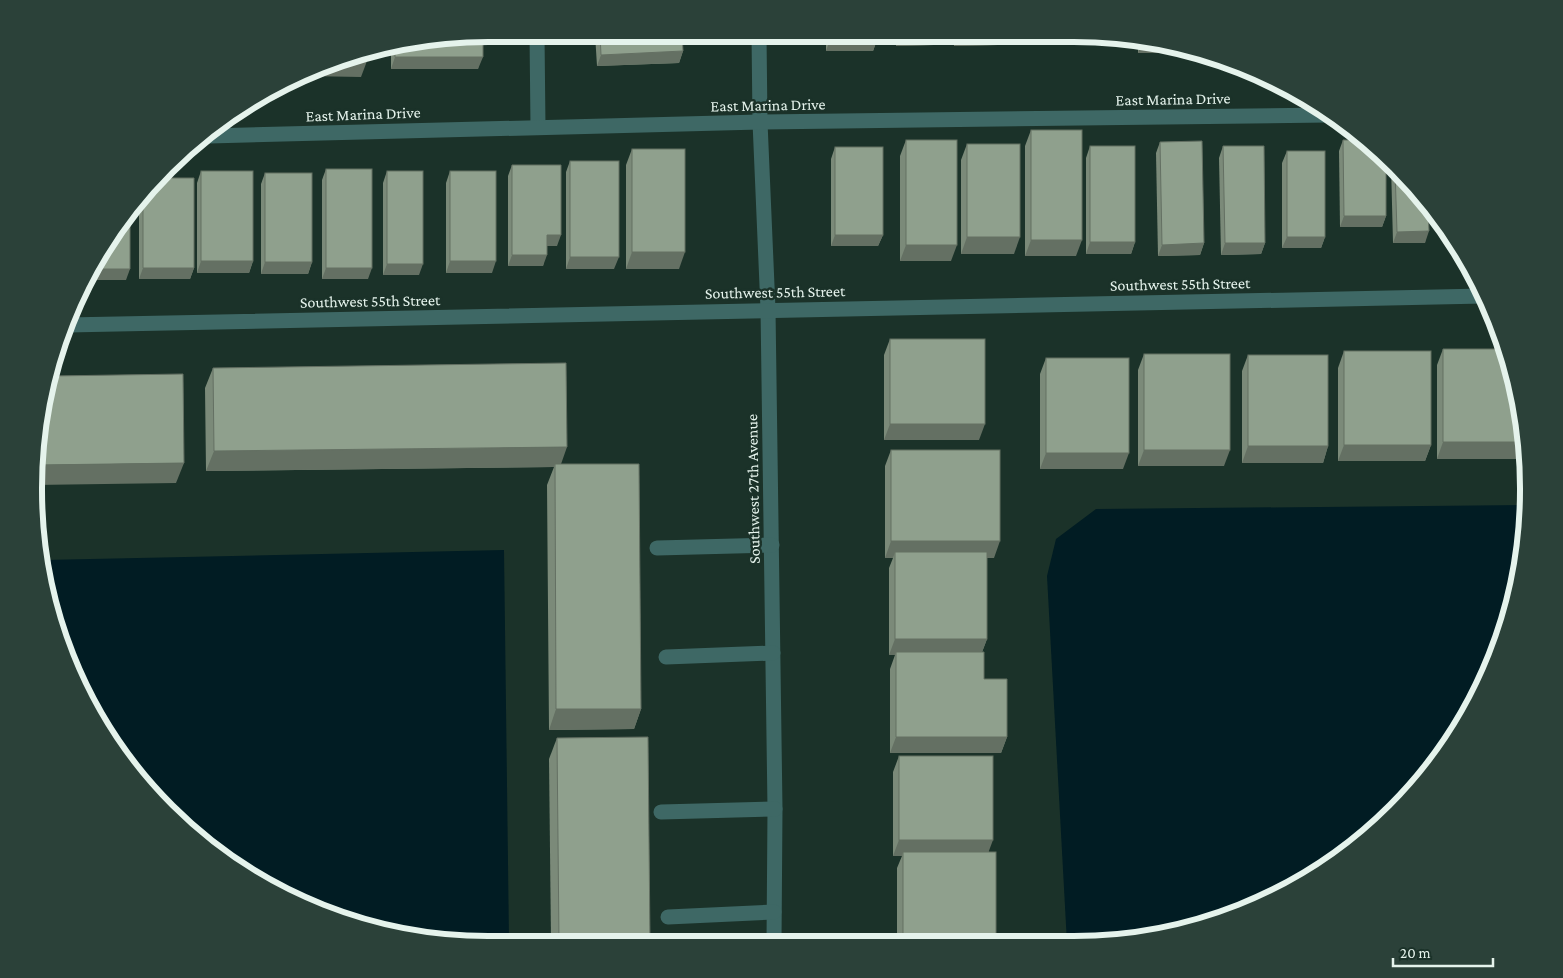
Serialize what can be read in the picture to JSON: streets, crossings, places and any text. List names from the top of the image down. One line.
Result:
{"streets":{"street":["East Marina Drive","Southwest 55th Street","Southwest 27th Avenue"]},"crossings":[["East Marina Drive","Southwest 27th Avenue"],["Southwest 55th Street","Southwest 27th Avenue"]],"scale_bar":"20 m"}
